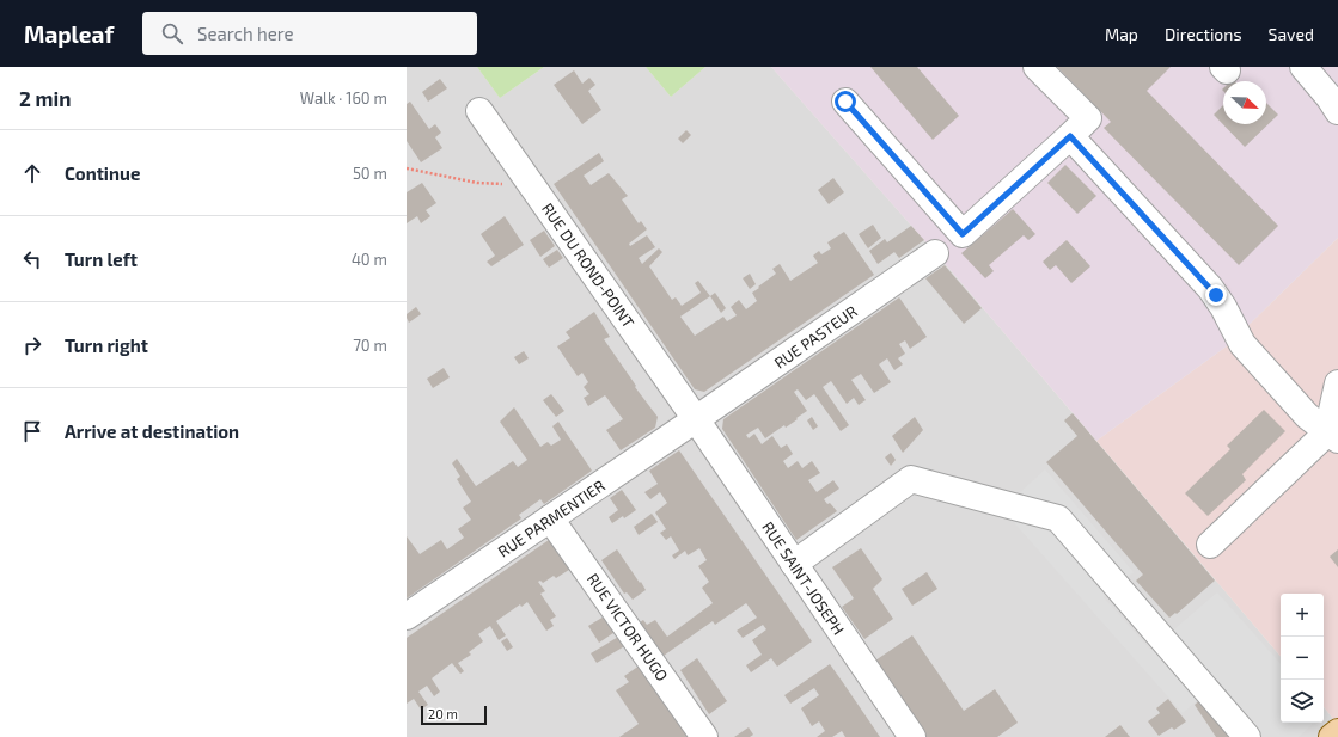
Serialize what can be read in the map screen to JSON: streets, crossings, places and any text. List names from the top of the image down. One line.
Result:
{"streets":{"street":["RUE DU ROND-POINT","RUE PASTEUR","RUE PARMENTIER","RUE SAINT-JOSEPH","RUE VICTOR HUGO"]},"crossings":[["RUE DU ROND-POINT","RUE PASTEUR"],["RUE DU ROND-POINT","RUE PARMENTIER"],["RUE DU ROND-POINT","RUE SAINT-JOSEPH"],["RUE PASTEUR","RUE PARMENTIER"],["RUE PASTEUR","RUE SAINT-JOSEPH"],["RUE PARMENTIER","RUE SAINT-JOSEPH"],["RUE PARMENTIER","RUE VICTOR HUGO"]],"scale_bar":"20 m","north":"bottom right","page":{"header":"Mapleaf","search":"Search here","nav":["Map","Directions","Saved"],"heading":["2 min","Walk · 160 m"],"list":[["Continue","50 m"],["Turn left","40 m"],["Turn right","70 m"],"Arrive at destination"],"map_buttons":["+","−"],"scale":"20 m"}}
